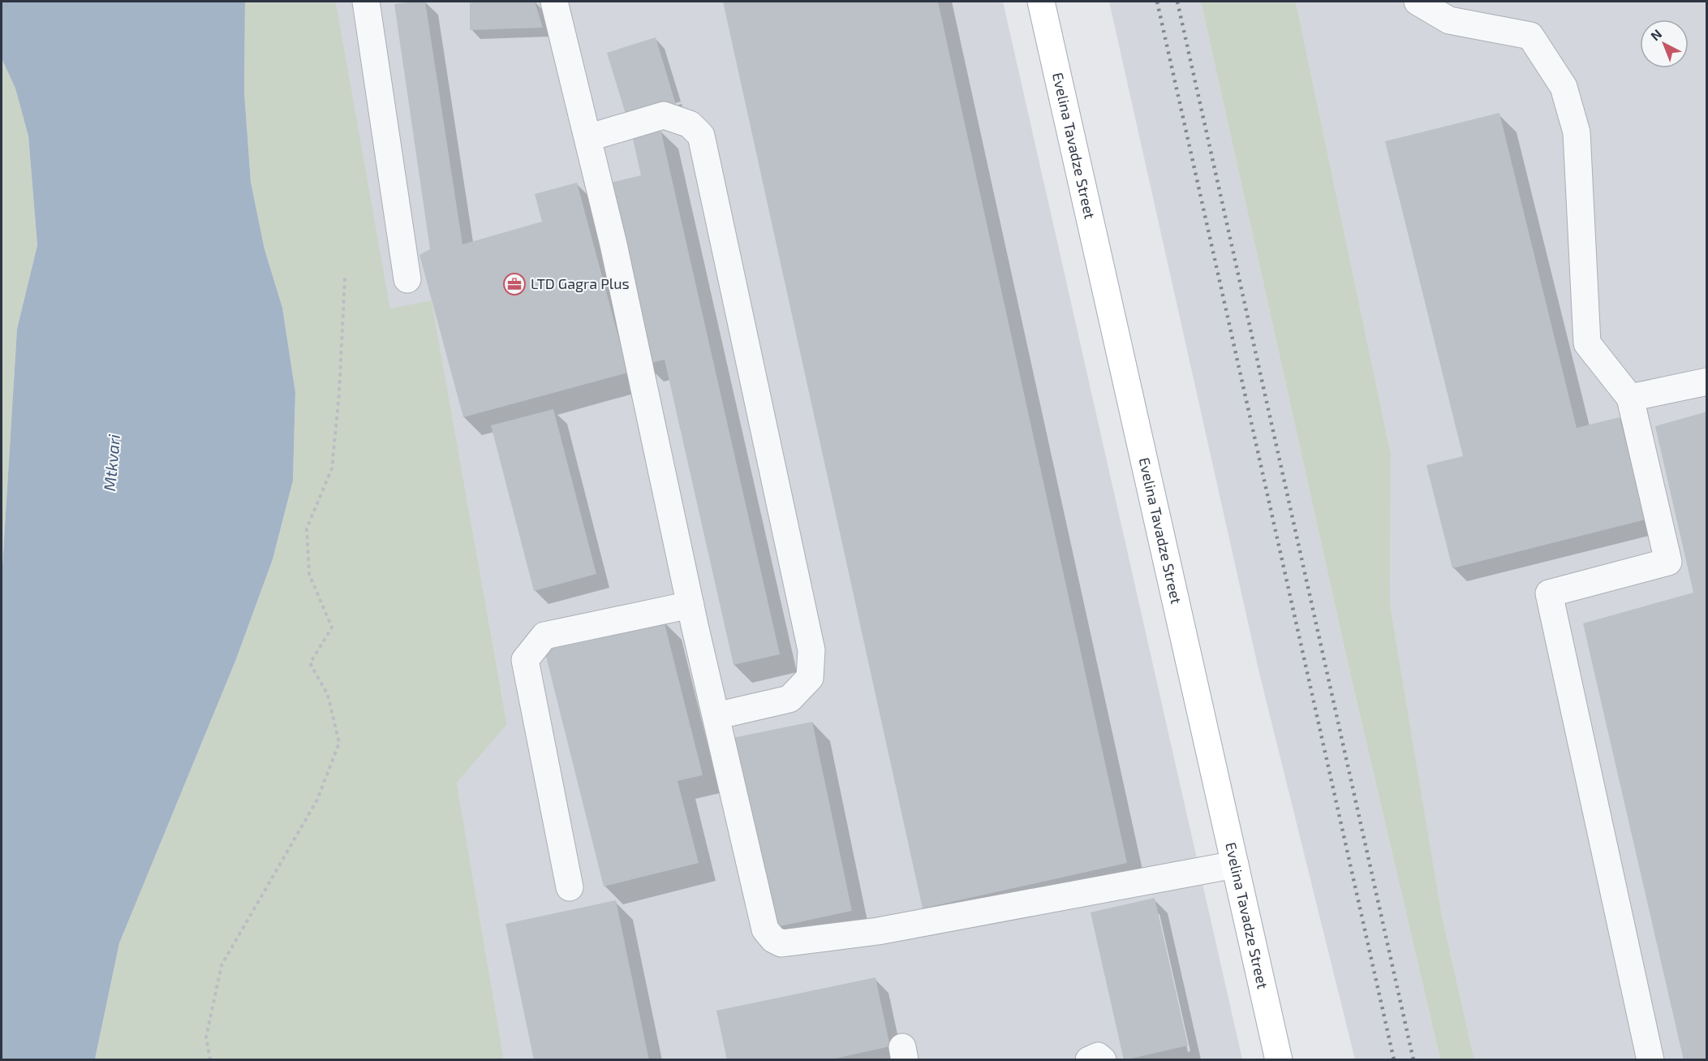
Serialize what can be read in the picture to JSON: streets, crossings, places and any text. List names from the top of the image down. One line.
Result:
{"streets":{"main road":["Evelina Tavadze Street"]},"water":["Mtkvari"],"places":{"office":["LTD Gagra Plus"]},"north":"top left"}
